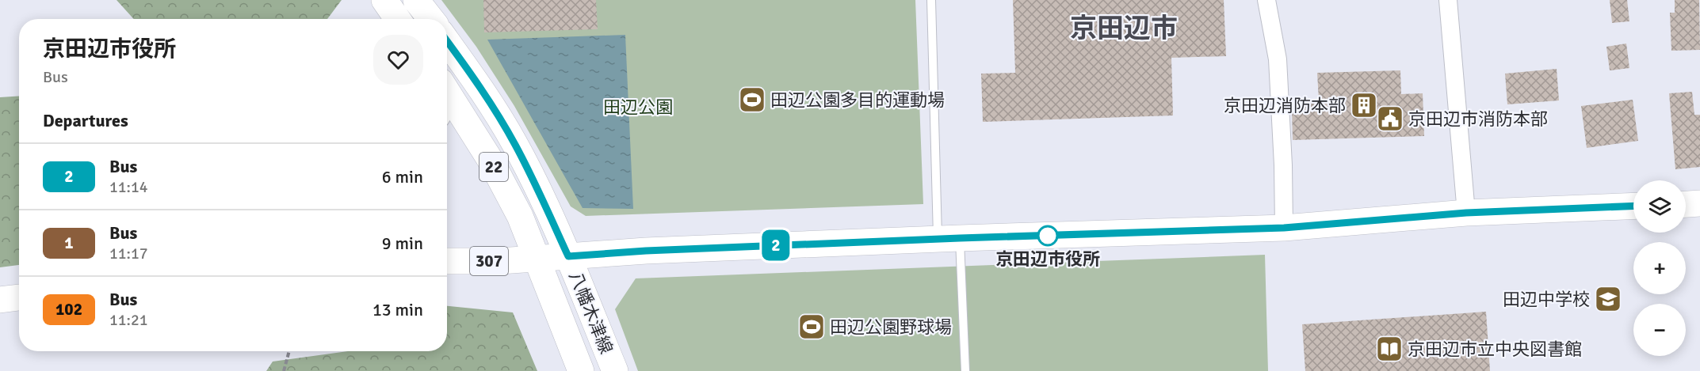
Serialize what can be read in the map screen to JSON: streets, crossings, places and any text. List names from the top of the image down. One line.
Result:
{"streets":{"main road":["22","307","八幡木津線"]},"crossings":[["307","八幡木津線"]],"districts":["京田辺市"],"parks":["田辺公園"],"places":{"sports":["田辺公園多目的運動場","田辺公園野球場"],"building":["京田辺消防本部"],"public building":["京田辺市消防本部"],"other":["京田辺市役所"],"school or university":["田辺中学校"],"library":["京田辺市立中央図書館"]},"lines":["bus line 2"],"page":{"on_map":"2","heading":[["京田辺市役所","Bus"],"Departures"],"list":[{"mark":"2","name":"Bus","note":"11:14","value":"6 min"},{"mark":"1","name":"Bus","note":"11:17","value":"9 min"},{"mark":"102","name":"Bus","note":"11:21","value":"13 min"}],"map_buttons":["+","−"]}}
